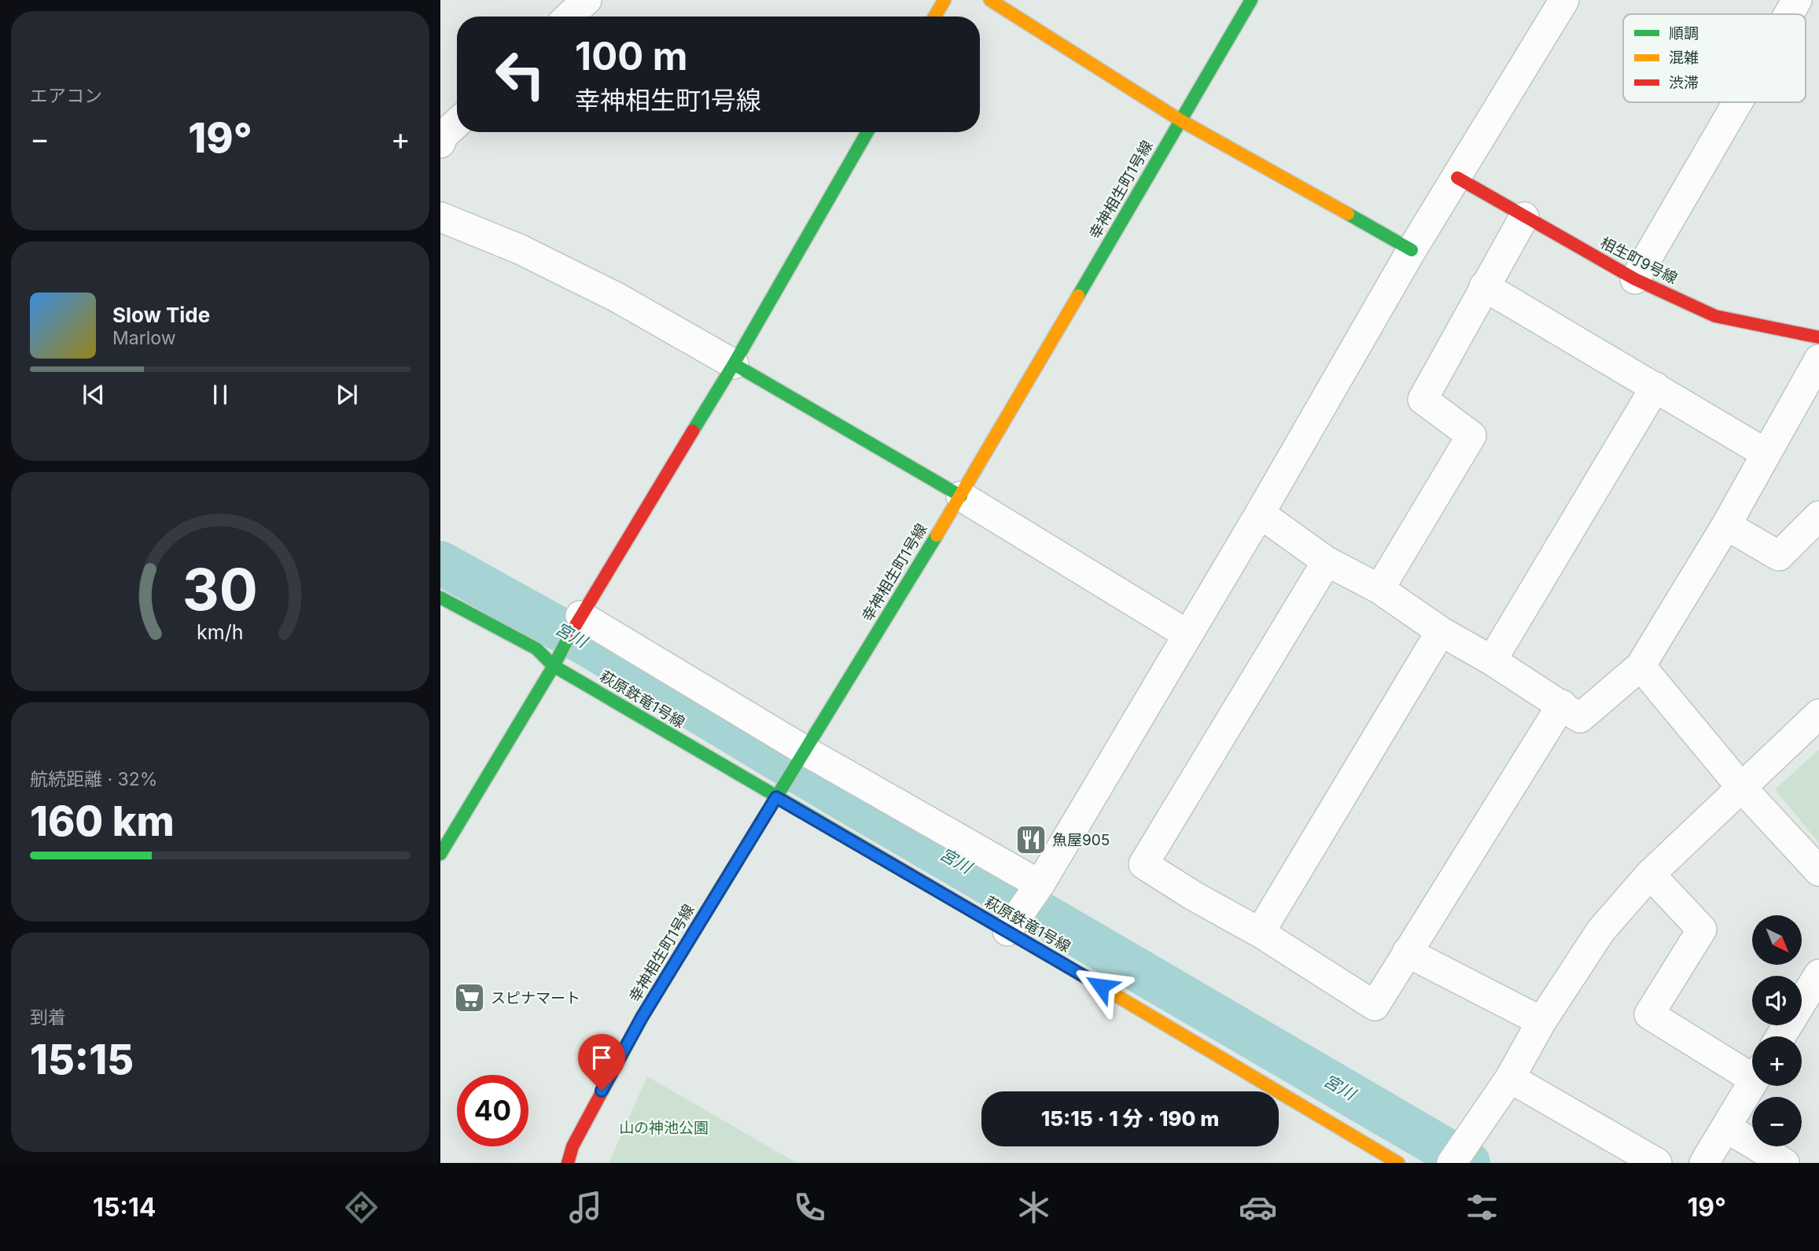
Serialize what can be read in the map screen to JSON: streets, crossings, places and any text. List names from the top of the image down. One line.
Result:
{"streets":{"street":["幸神相生町1号線","相生町9号線","萩原鉄竜1号線"]},"crossings":[["幸神相生町1号線","萩原鉄竜1号線"]],"water":["宮川"],"parks":["山の神池公園"],"places":{"restaurant":["魚屋905"],"supermarket":["スピナマート"]},"legend":["順調","混雑","渋滞"],"north":"bottom right","page":{"tile":["エアコン",["航続距離 · 32%","160 km"],["到着","15:15"]],"turn":["100 m","幸神相生町1号線"],"heat":["−","19°","+"],"song":["Slow Tide","Marlow"],"map_buttons":["+","−"],"limit":"40","trip":"15:15 · 1 分 · 190 m","tabs":["15:14","19°"],"gauge":["30","km/h"]}}
